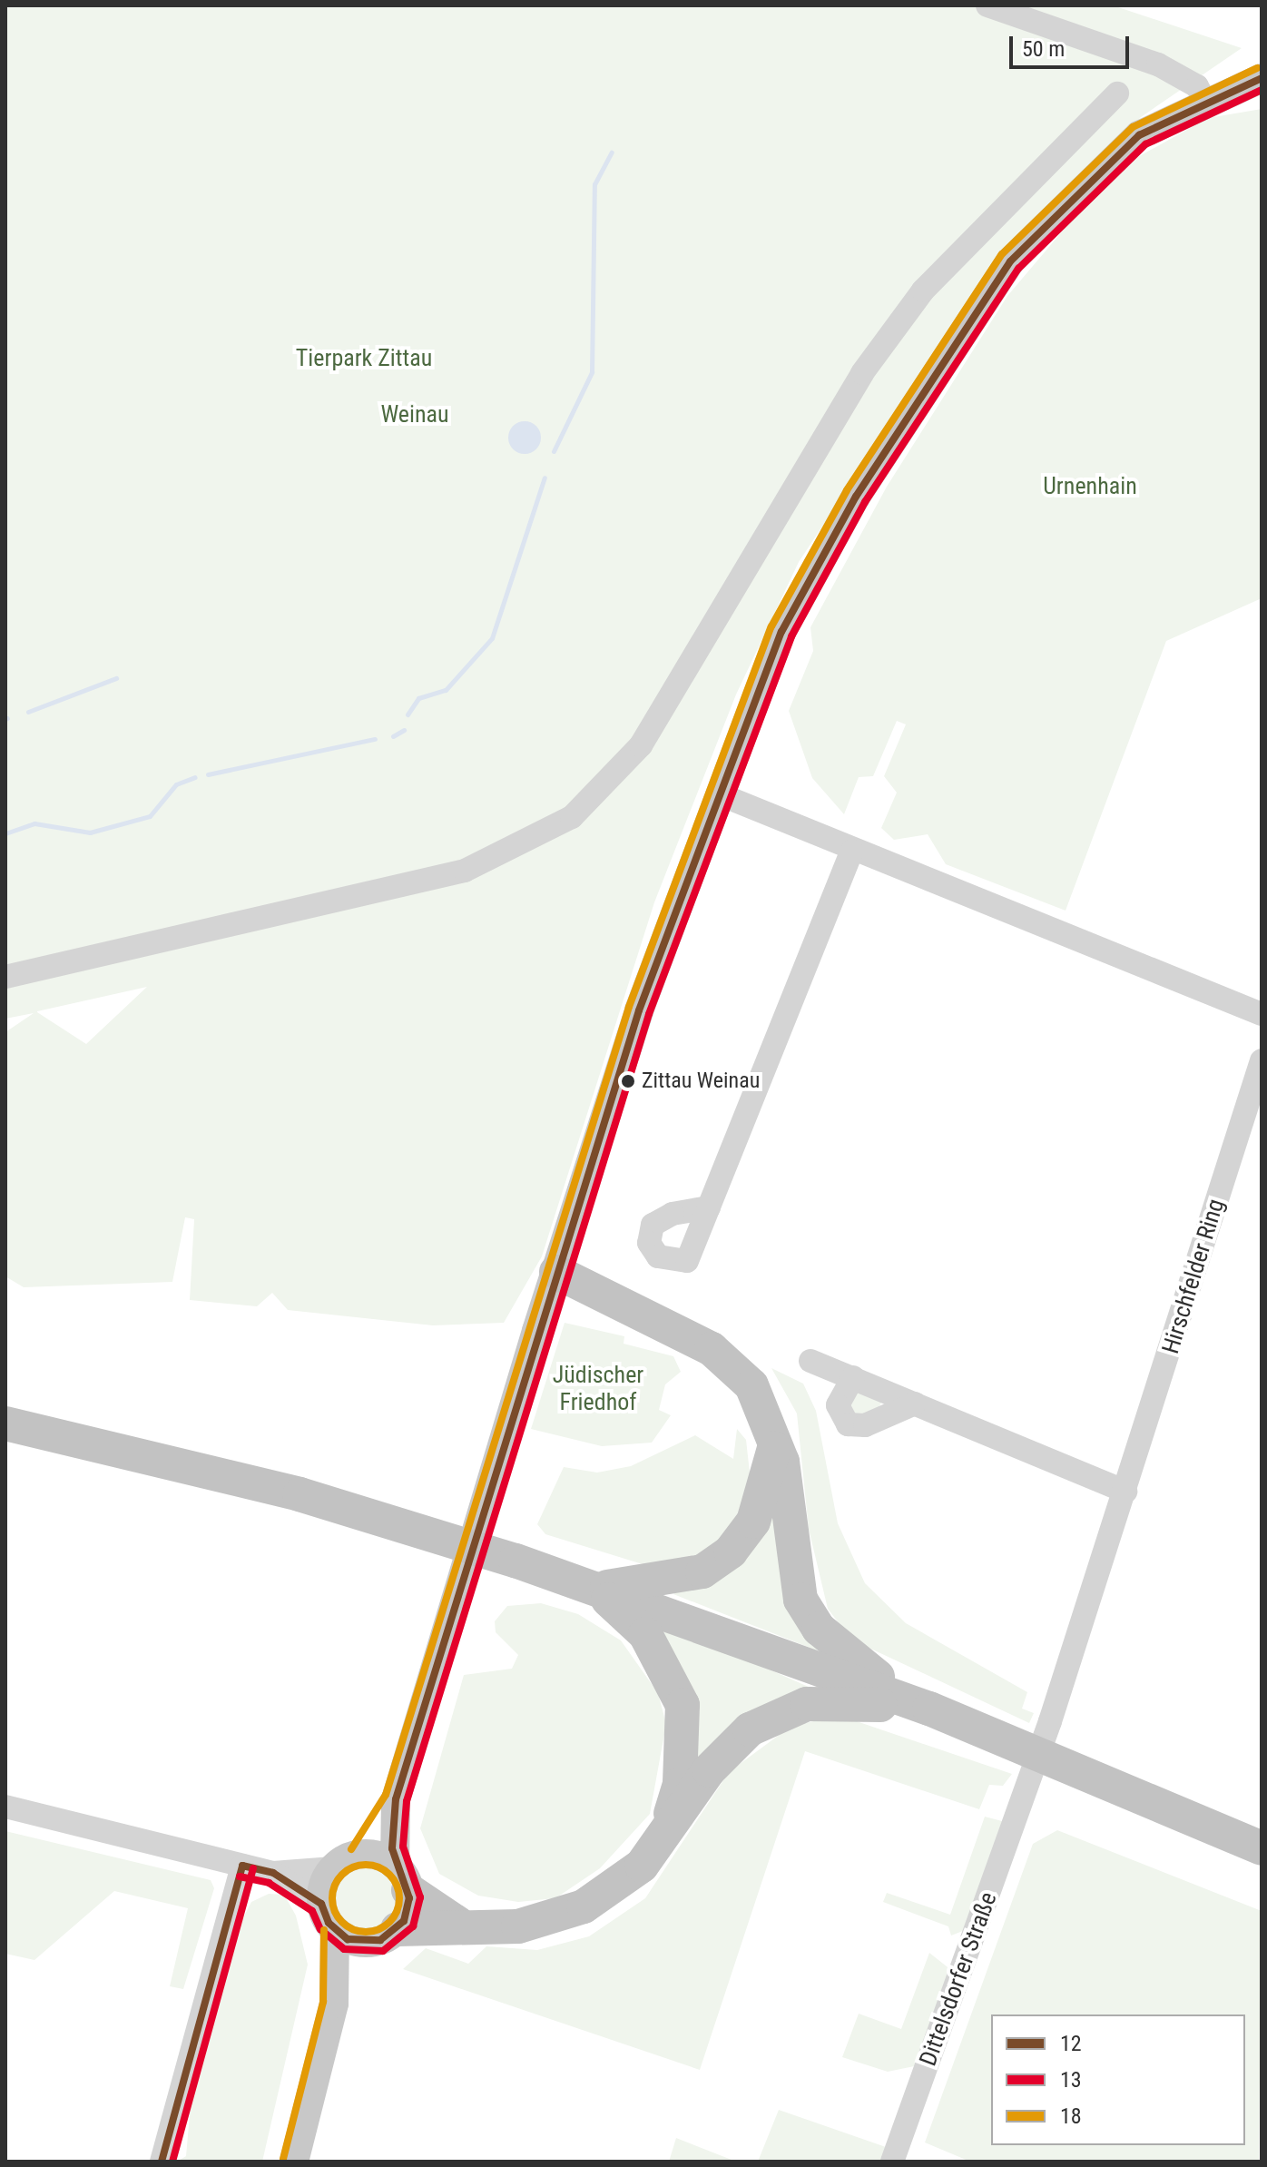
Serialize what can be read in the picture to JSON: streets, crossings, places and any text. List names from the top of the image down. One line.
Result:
{"streets":{"street":["Hirschfelder Ring","Dittelsdorfer Straße"]},"crossings":[["Hirschfelder Ring","Dittelsdorfer Straße"]],"parks":["Tierpark Zittau","Weinau","Urnenhain","Jüdischer Friedhof"],"places":["Zittau Weinau"],"lines":["transit line 18","transit line 12","transit line 13"],"legend":["12","13","18"],"scale_bar":"50 m"}
